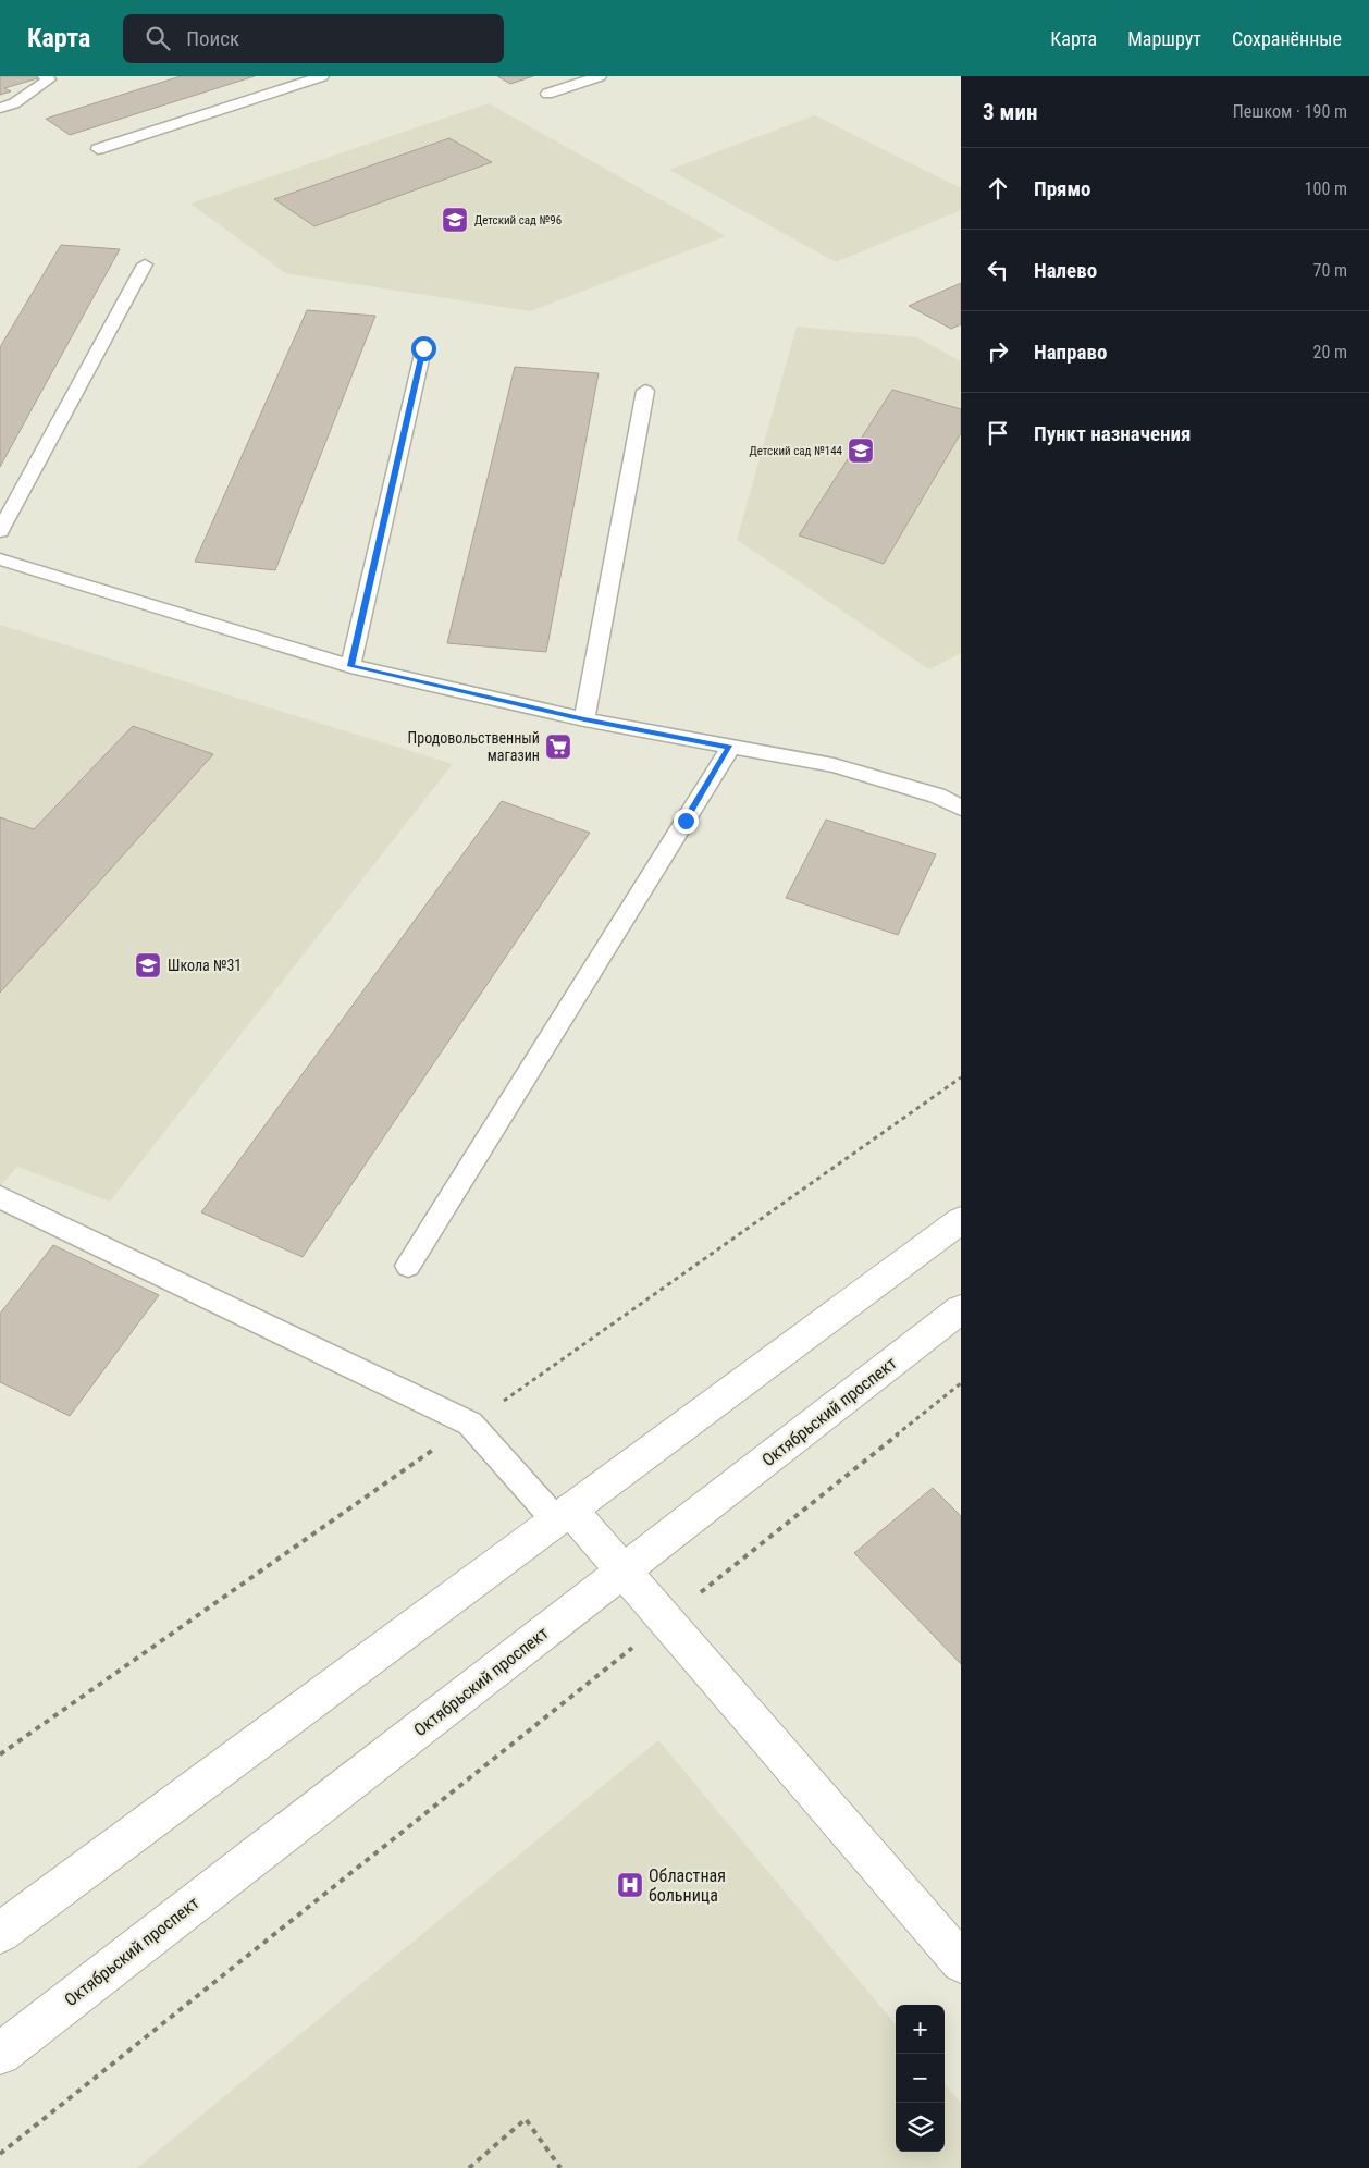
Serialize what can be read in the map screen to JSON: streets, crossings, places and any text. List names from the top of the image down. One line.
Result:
{"streets":{"main road":["Октябрьский проспект"]},"places":{"school or university":["Детский сад №96","Детский сад №144","Школа №31"],"supermarket":["Продовольственный магазин"],"hospital":["Областная больница"]},"page":{"header":"Карта","search":"Поиск","nav":["Карта","Маршрут","Сохранённые"],"heading":["3 мин","Пешком · 190 m"],"list":[["Прямо","100 m"],["Налево","70 m"],["Направо","20 m"],"Пункт назначения"],"map_buttons":["+","−"]}}
